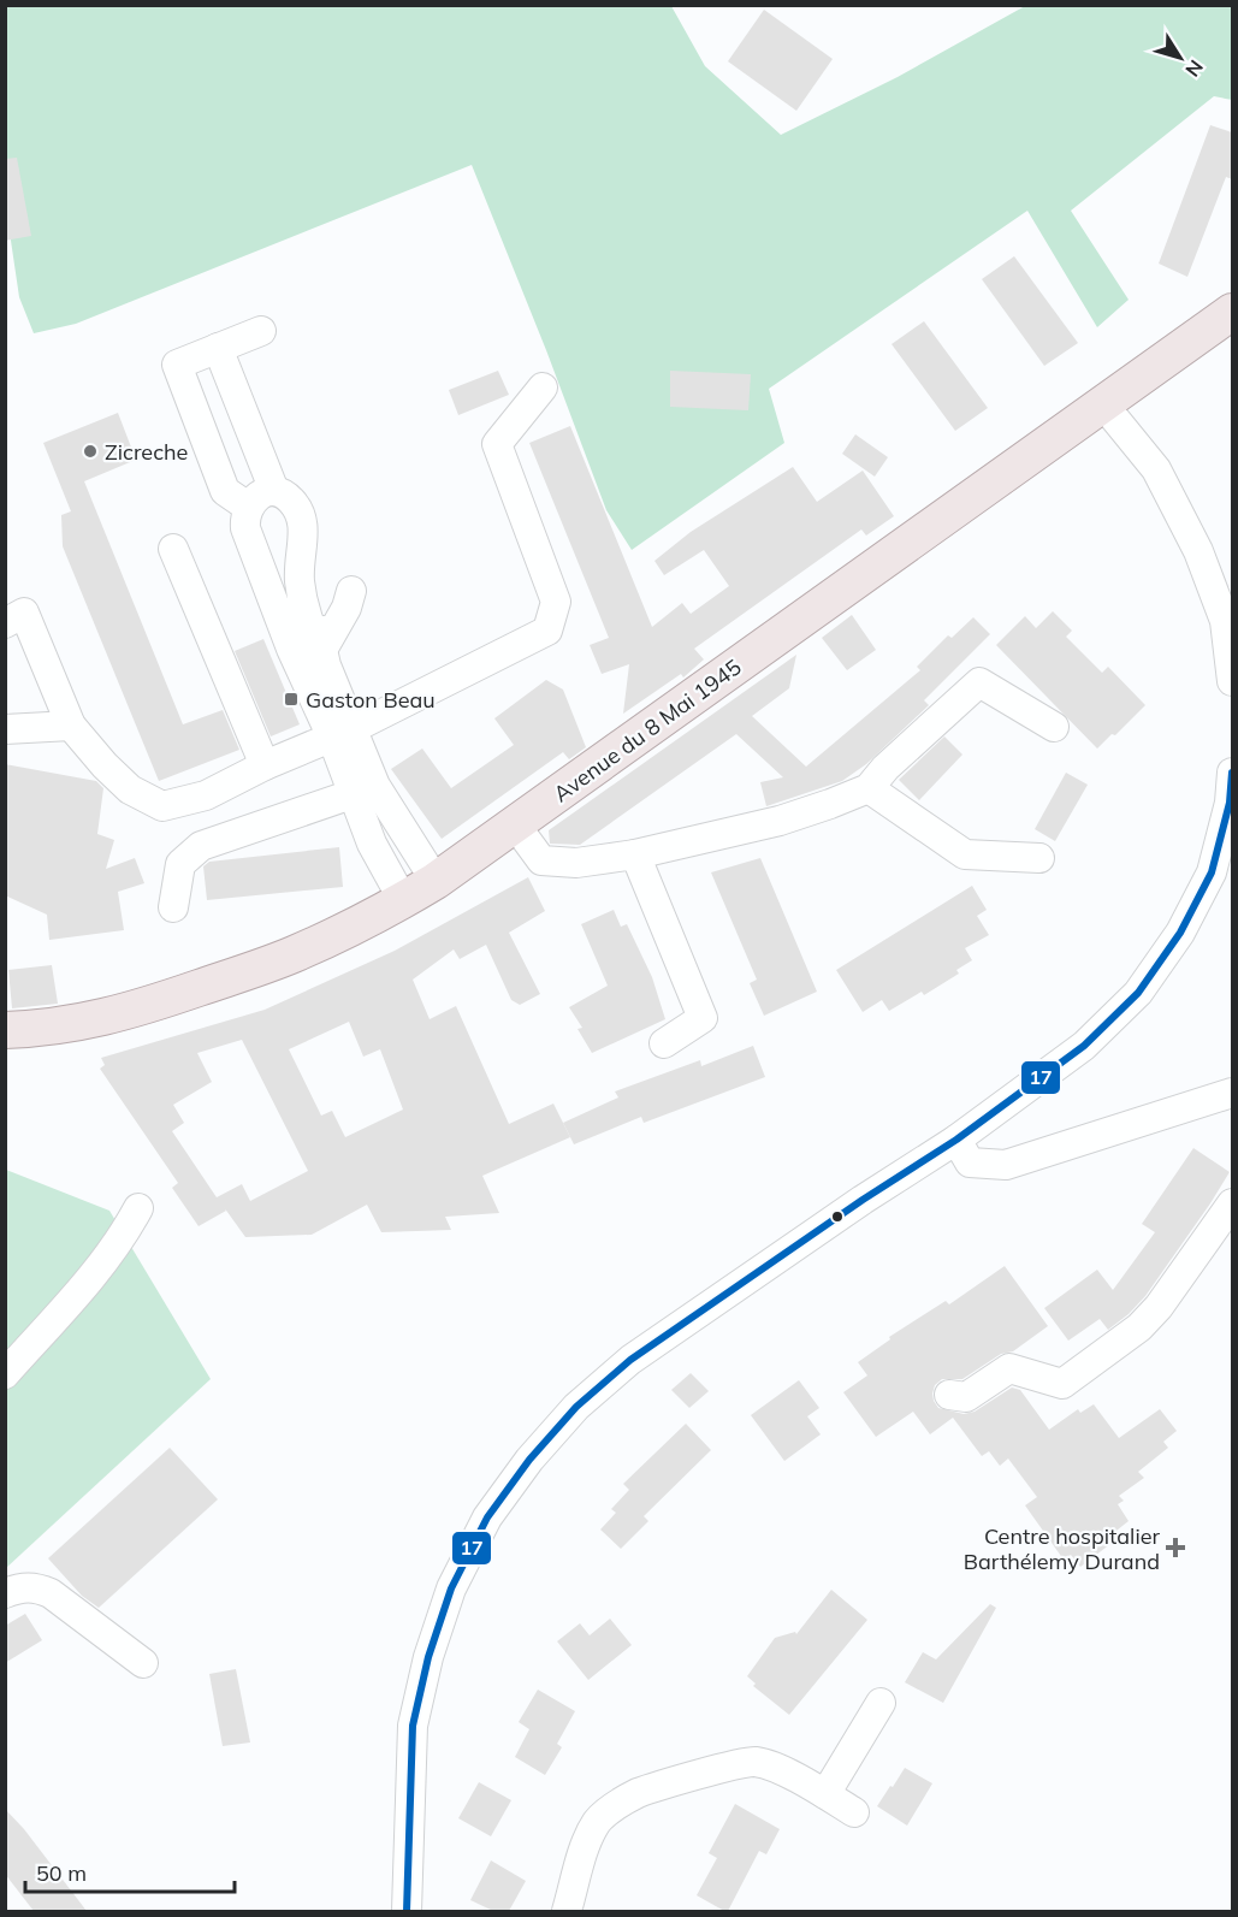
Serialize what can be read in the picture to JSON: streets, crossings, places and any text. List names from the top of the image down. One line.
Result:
{"streets":{"main road":["Avenue du 8 Mai 1945"]},"places":{"other":["Zicreche"],"transit":["Gaston Beau"],"health":["Centre hospitalier Barthélemy Durand"]},"lines":["transit line 17"],"scale_bar":"50 m","north":"bottom right"}
